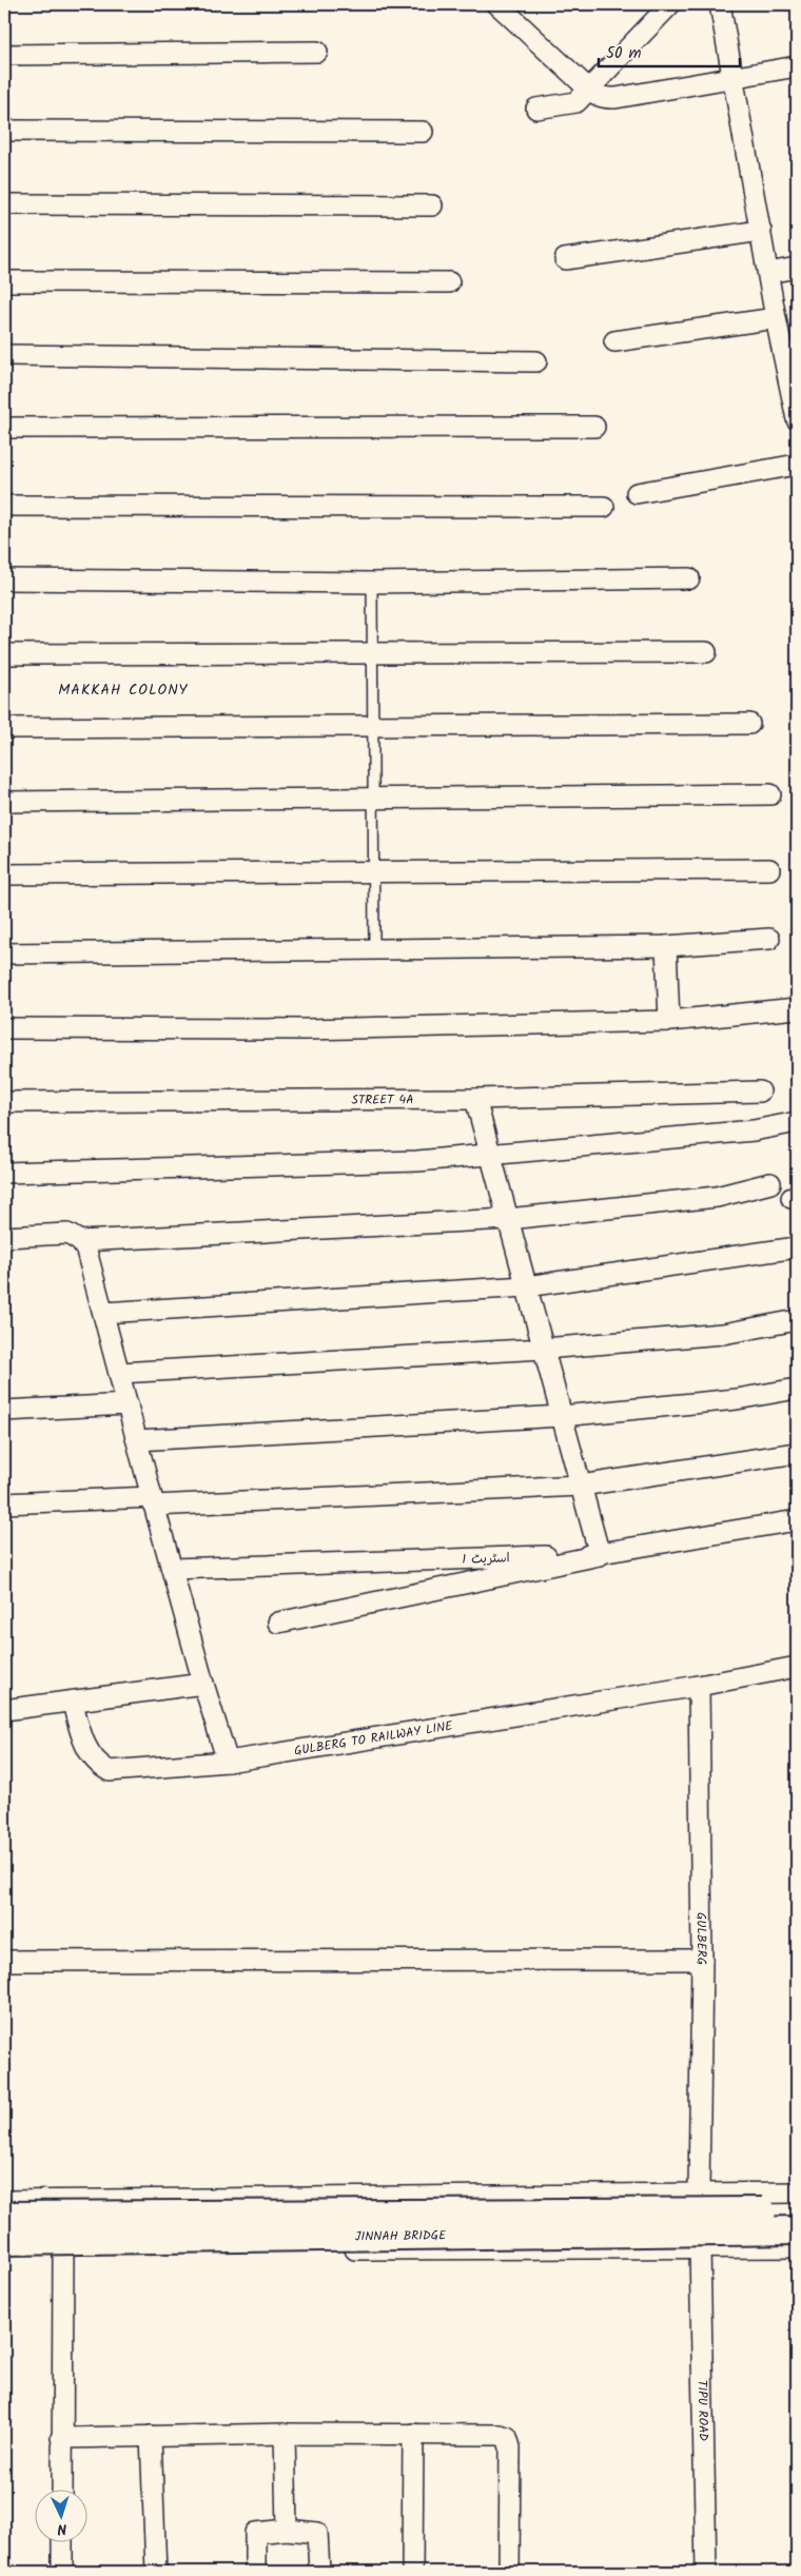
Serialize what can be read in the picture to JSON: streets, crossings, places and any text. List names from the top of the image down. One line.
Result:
{"streets":{"main road":["JINNAH BRIDGE"],"street":["STREET 4A","اسٹریٹ 1","GULBERG TO RAILWAY LINE","GULBERG","TIPU ROAD"]},"crossings":[["GULBERG TO RAILWAY LINE","GULBERG"]],"districts":["MAKKAH COLONY"],"scale_bar":"50 m","north":"bottom"}
